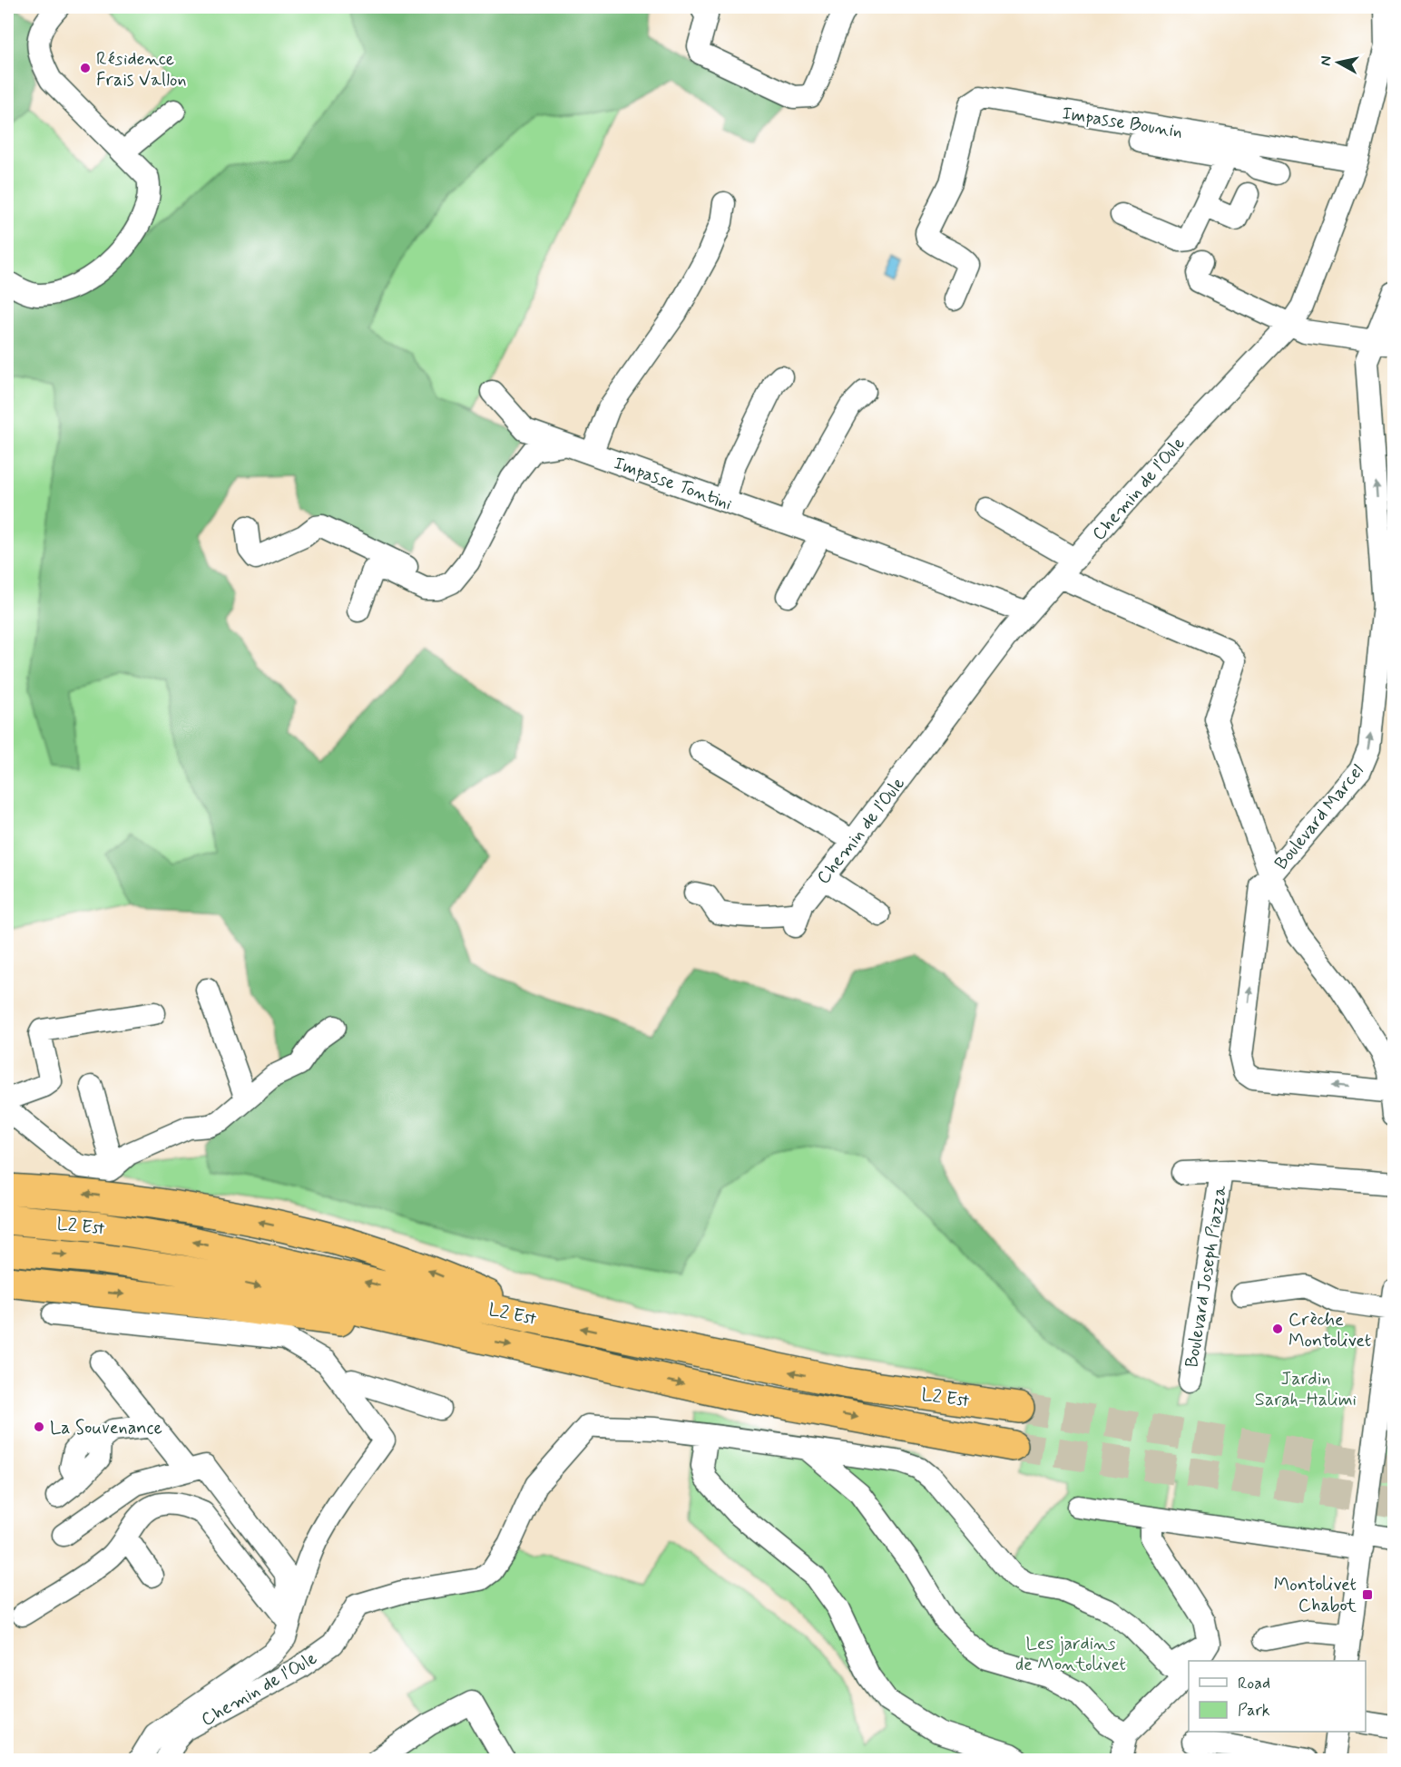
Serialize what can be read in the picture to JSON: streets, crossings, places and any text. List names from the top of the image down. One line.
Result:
{"streets":{"highway":["L2 Est"],"street":["Impasse Bounin","Impasse Tontini","Chemin de l'Oule","Boulevard Marcel","Boulevard Joseph Piazza"]},"crossings":[["Impasse Bounin","Chemin de l'Oule"],["Impasse Tontini","Chemin de l'Oule"]],"one_way":["Boulevard Marcel"],"parks":["Jardin Sarah-Halimi","Les jardins de Montolivet"],"places":{"other":["Résidence Frais Vallon","Crèche Montolivet","La Souvenance"],"transit":["Montolivet Chabot"]},"legend":["Road","Park"],"north":"left"}
